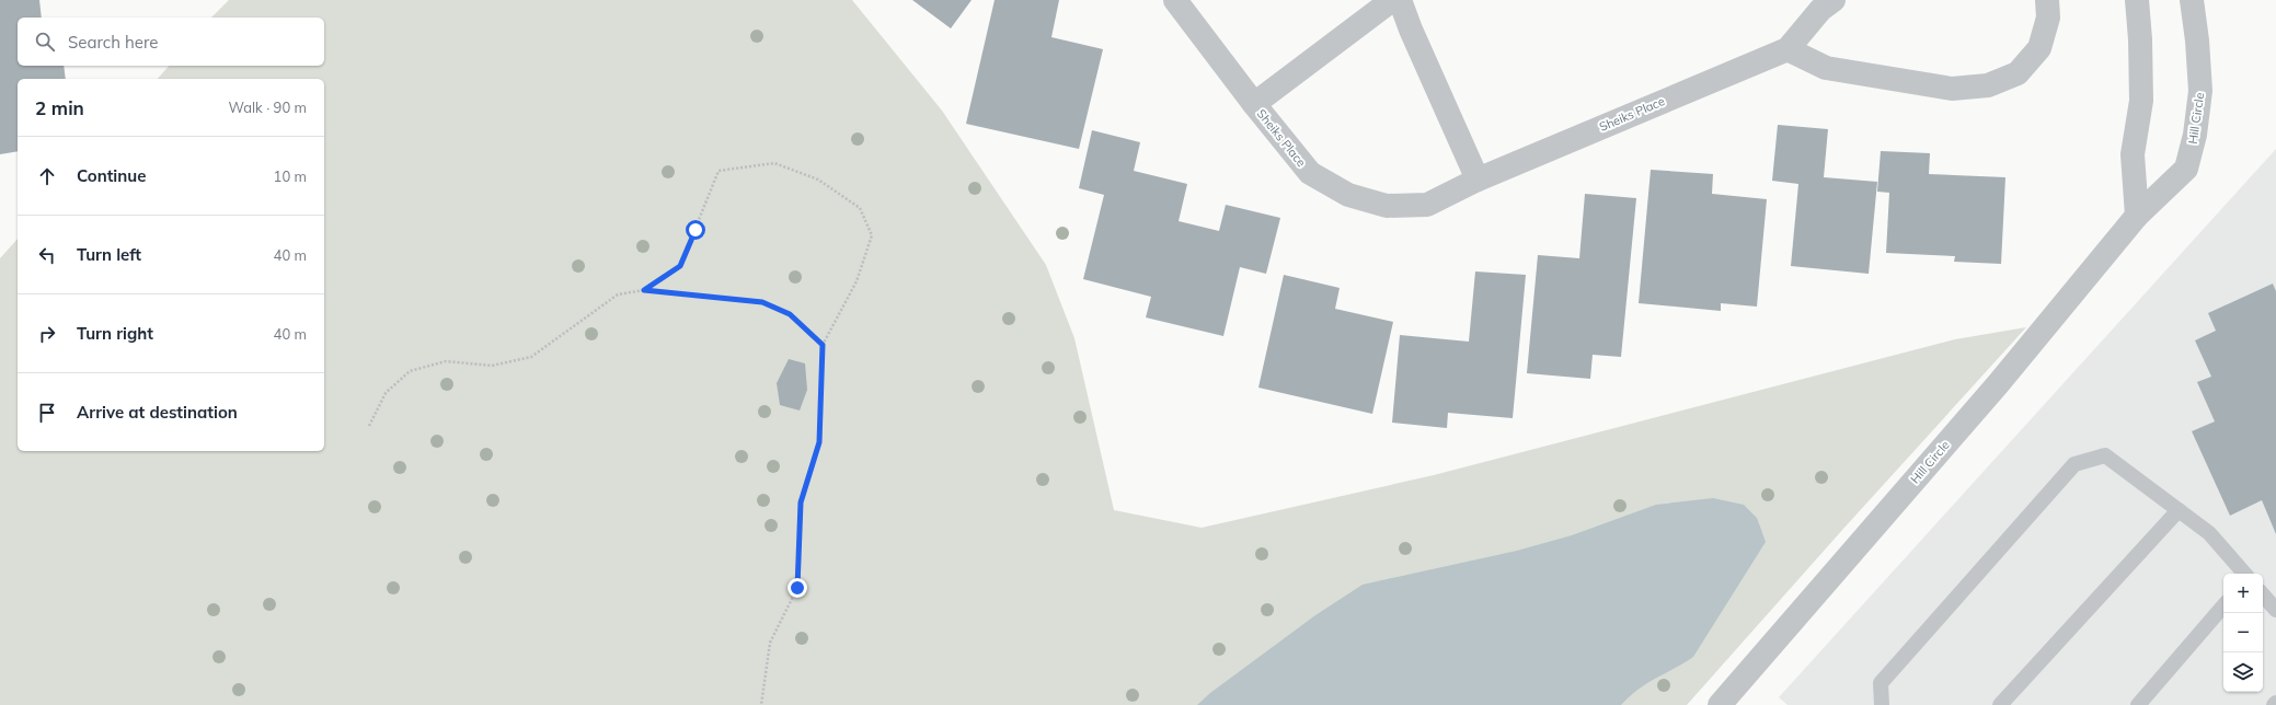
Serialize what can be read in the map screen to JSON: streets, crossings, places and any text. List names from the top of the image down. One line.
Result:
{"streets":{"street":["Sheiks Place","Hill Circle"]},"page":{"search":"Search here","heading":["2 min","Walk · 90 m"],"list":[["Continue","10 m"],["Turn left","40 m"],["Turn right","40 m"],"Arrive at destination"],"map_buttons":["+","−"]}}
